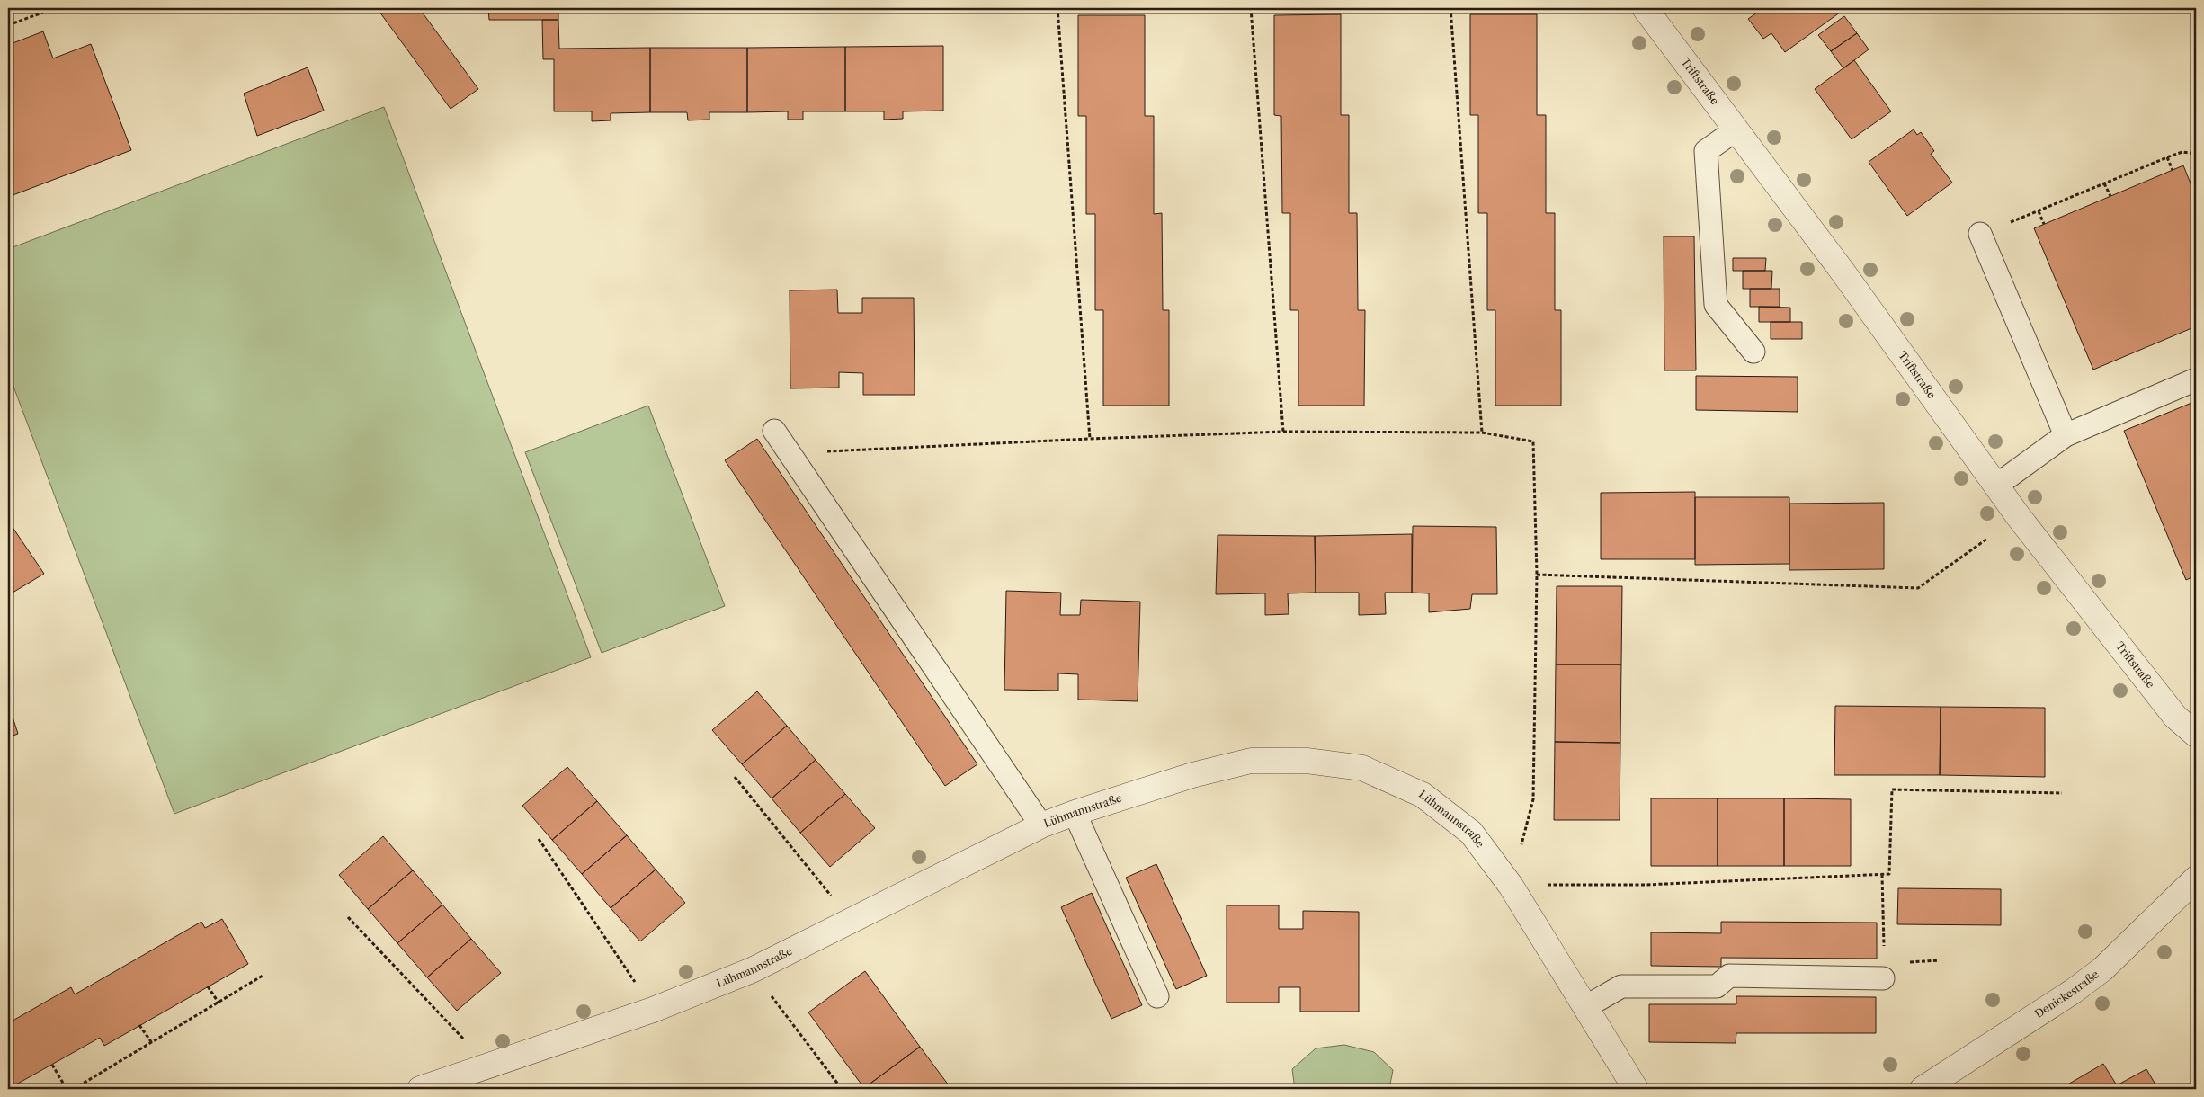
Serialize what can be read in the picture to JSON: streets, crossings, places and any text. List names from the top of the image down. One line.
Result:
{"streets":{"street":["Triftstraße","Lühmannstraße","Denickestraße"]}}
